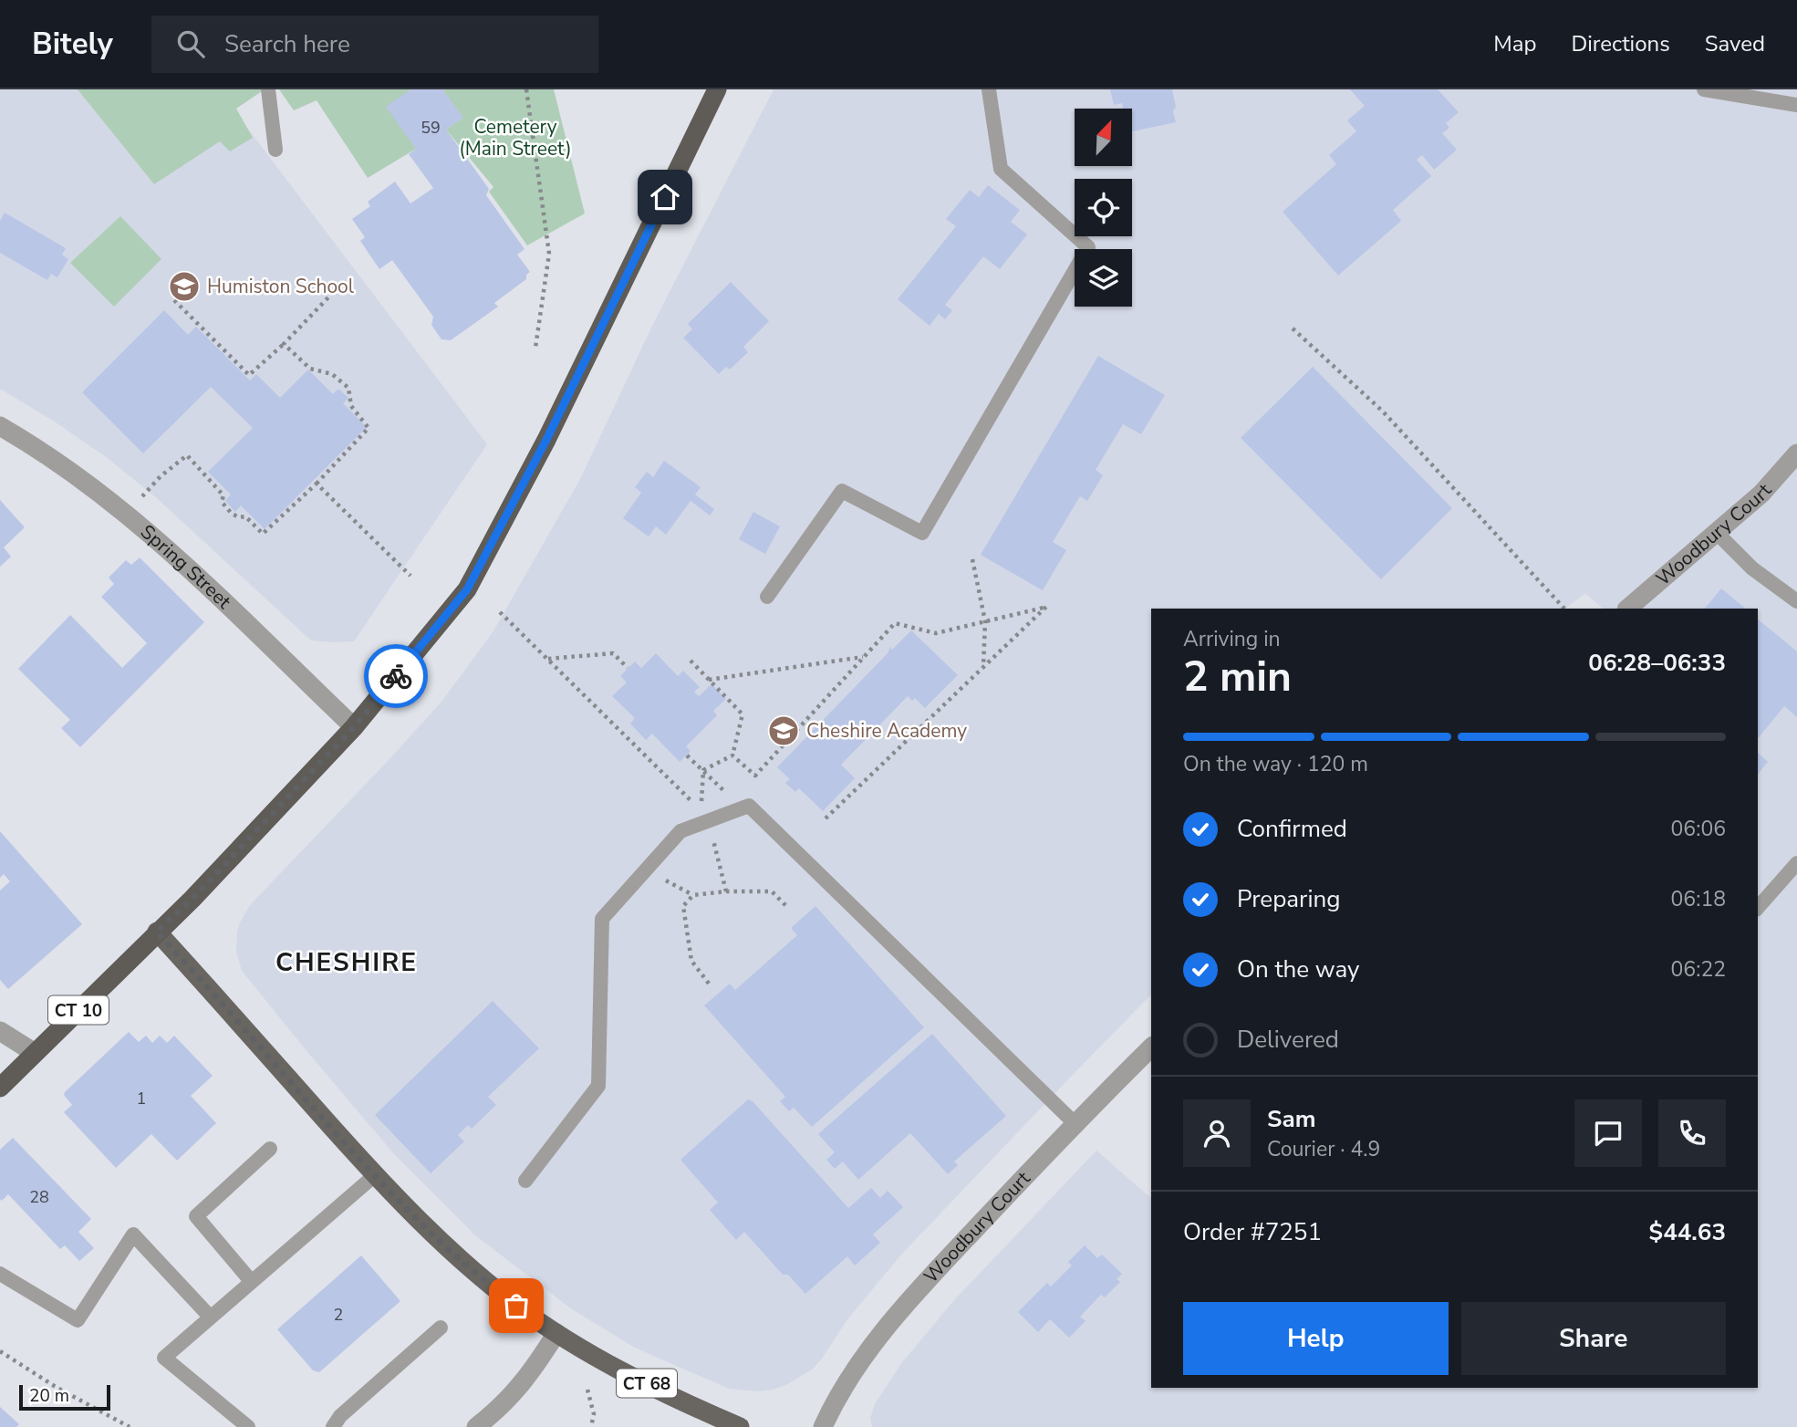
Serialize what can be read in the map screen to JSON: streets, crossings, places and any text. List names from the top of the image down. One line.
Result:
{"streets":{"highway":["CT 10"],"main road":["CT 68"],"street":["Woodbury Court","Spring Street"]},"crossings":[["Spring Street","CT 10"],["CT 10","CT 68"]],"districts":["CHESHIRE"],"parks":["Cemetery (Main Street)"],"places":{"school or university":["Humiston School","Cheshire Academy"]},"house_numbers":["59","1","28","2"],"scale_bar":"20 m","north":"top right","page":{"header":"Bitely","search":"Search here","nav":["Map","Directions","Saved"],"heading":["2 min","Arriving in","06:28–06:33"],"panel":["Sam","Courier · 4.9","Order #7251","$44.63"],"bar":"On the way · 120 m","list":[["Confirmed","06:06"],["Preparing","06:18"],["On the way","06:22"],"Delivered"],"buttons":["Help","Share"],"scale":"20 m"}}
